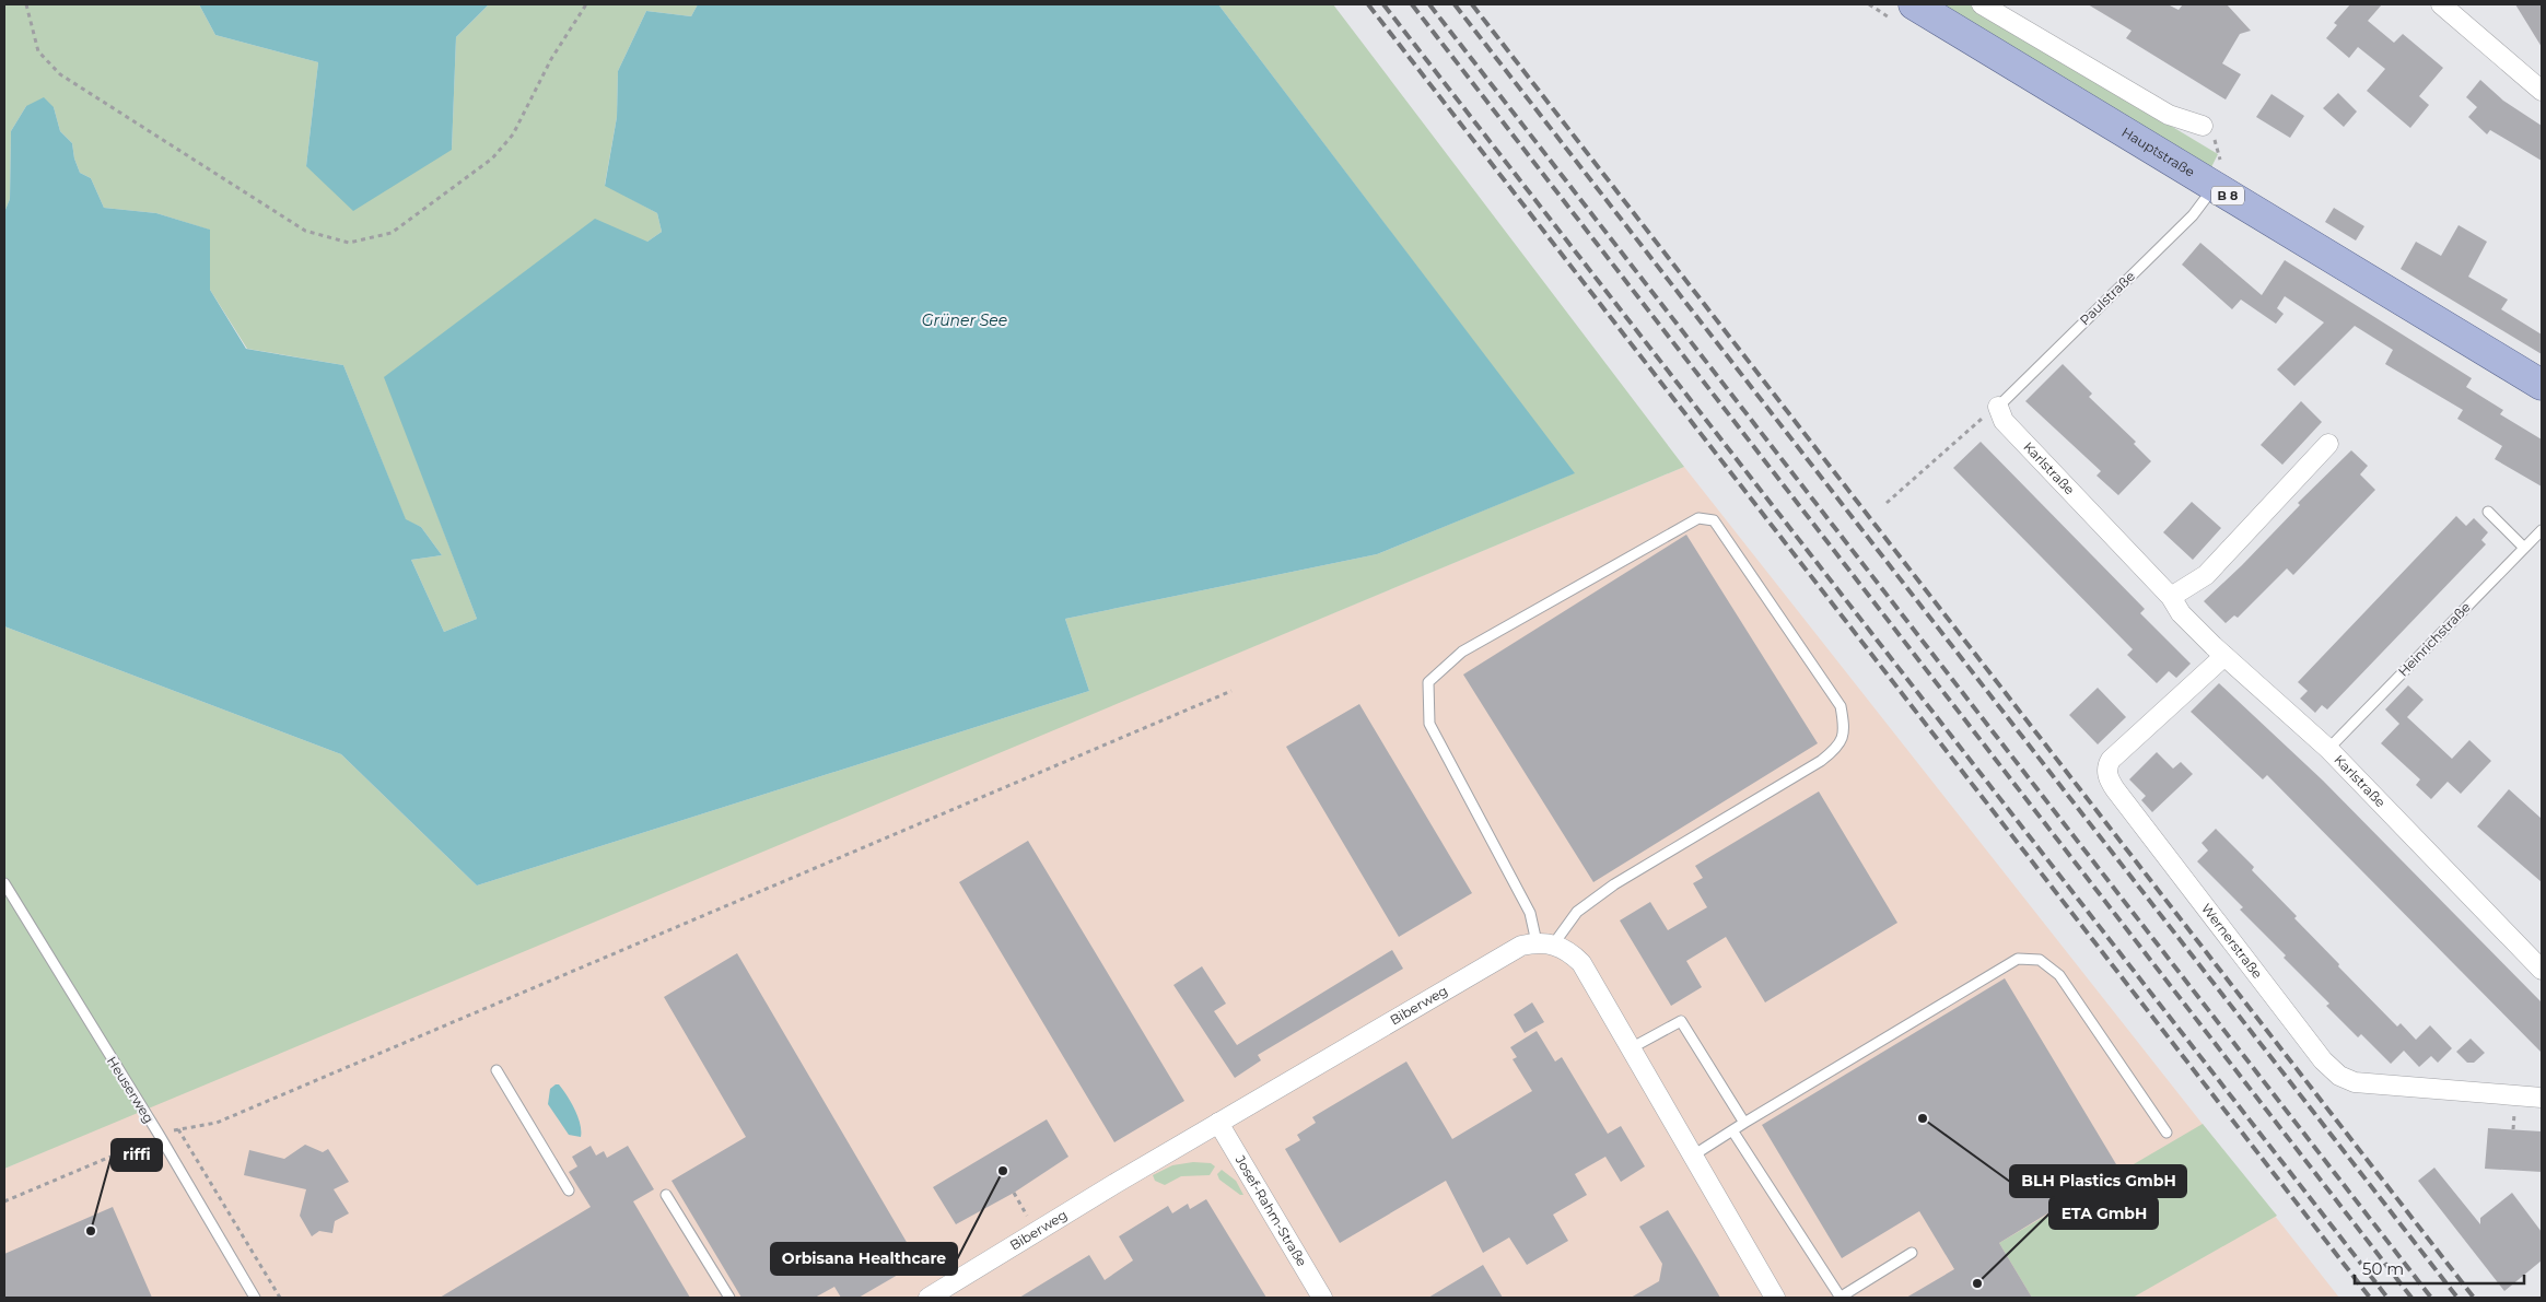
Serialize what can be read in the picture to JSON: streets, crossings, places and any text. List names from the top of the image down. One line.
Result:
{"streets":{"main road":["Hauptstraße","B 8"],"street":["Karlstraße","Wernerstraße","Biberweg","Josef-Rahm-Straße"],"lane":["Paulstraße","Heinrichstraße","Heuserweg"]},"crossings":[["Hauptstraße","Paulstraße"],["Paulstraße","Karlstraße"],["Karlstraße","Heinrichstraße"],["Karlstraße","Wernerstraße"],["Biberweg","Josef-Rahm-Straße"]],"water":["Grüner See"],"places":["BLH Plastics GmbH","Orbisana Healthcare","riffi","ETA GmbH"],"scale_bar":"50 m"}
